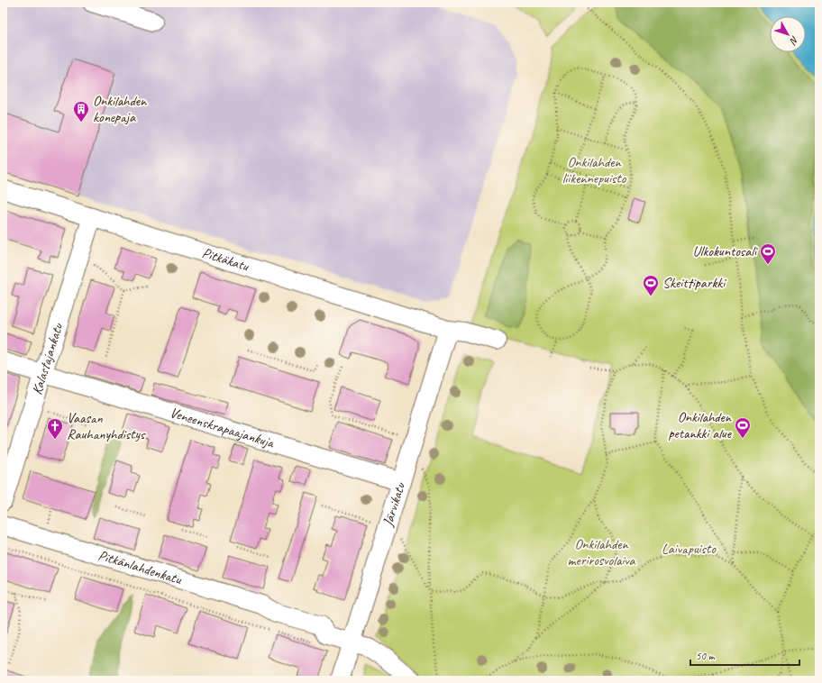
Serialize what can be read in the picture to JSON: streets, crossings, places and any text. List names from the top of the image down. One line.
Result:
{"streets":{"street":["Pitkäkatu","Kalastajankatu","Veneenskrapaajankuja","Järvikatu","Pitkänlahdenkatu"]},"crossings":[["Pitkäkatu","Kalastajankatu"],["Pitkäkatu","Järvikatu"],["Kalastajankatu","Veneenskrapaajankuja"],["Veneenskrapaajankuja","Järvikatu"]],"parks":["Onkilahden liikennepuisto","Onkilahden merirosvolaiva","Laivapuisto"],"places":{"building":["Onkilahden konepaja"],"sports":["Ulkokuntosali","Skeittiparkki","Onkilahden petankki alue"],"church":["Vaasan Rauhanyhdistys"]},"scale_bar":"50 m","north":"bottom right"}
